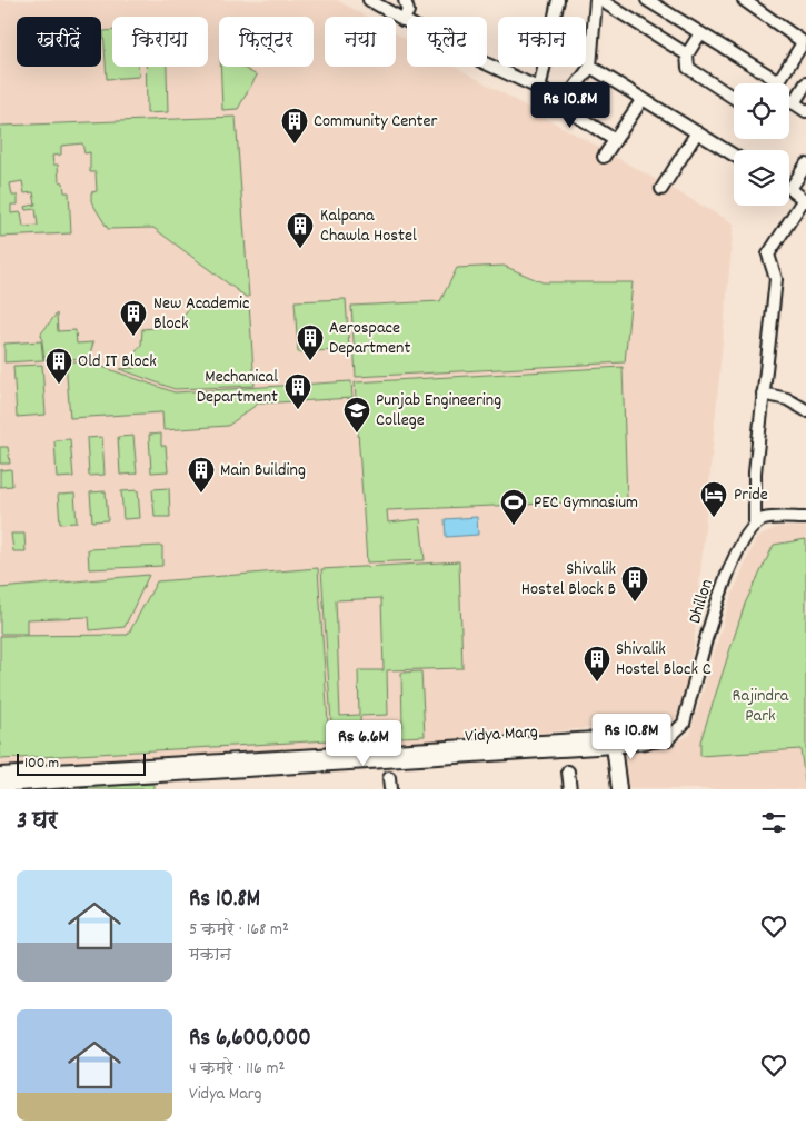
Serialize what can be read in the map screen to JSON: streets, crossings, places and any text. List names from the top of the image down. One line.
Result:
{"streets":{"main road":["Vidya Marg"],"street":["Dhillon"]},"crossings":[["Dhillon","Vidya Marg"]],"parks":["Rajindra Park"],"places":{"building":["Community Center","Kalpana Chawla Hostel","New Academic Block","Aerospace Department","Old IT Block","Mechanical Department","Main Building","Shivalik Hostel Block B","Shivalik Hostel Block C"],"school or university":["Punjab Engineering College"],"hotel":["Pride"],"sports":["PEC Gymnasium"]},"scale_bar":"100 m","page":{"chip":["खरीदें","किराया","फ़िल्टर","नया","फ़्लैट","मकान"],"price":["Rs 10.8M","Rs 10.8M","Rs 6.6M"],"scale":"100 m","heading":"3 घर","list":[{"name":"Rs 10.8M","note":"5 कमरे · 168 m² · मकान"},{"name":"Rs 6,600,000","note":"4 कमरे · 116 m² · Vidya Marg"}]}}
